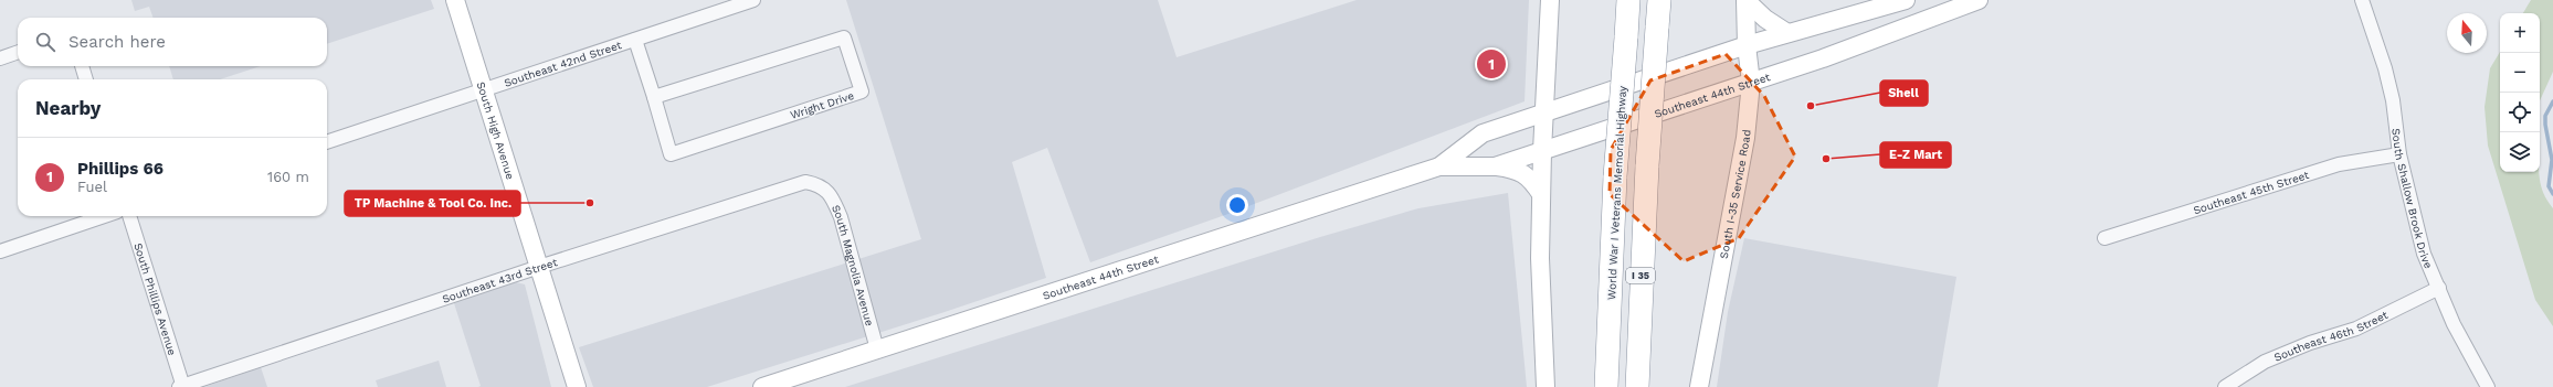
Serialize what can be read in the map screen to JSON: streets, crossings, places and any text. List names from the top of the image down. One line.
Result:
{"streets":{"highway":["World War I Veterans Memorial Highway","I 35"],"main road":["Southeast 44th Street","South High Avenue","South I-35 Service Road"],"street":["Southeast 42nd Street","Wright Drive","Southeast 45th Street","South Shallow Brook Drive","South Magnolia Avenue","Southeast 43rd Street","South Phillips Avenue","Southeast 46th Street"]},"crossings":[["Southeast 42nd Street","Wright Drive"],["Southeast 42nd Street","South High Avenue"],["Southeast 44th Street","South I-35 Service Road"],["Southeast 44th Street","South Magnolia Avenue"],["South High Avenue","Southeast 43rd Street"],["Southeast 45th Street","South Shallow Brook Drive"],["South Shallow Brook Drive","Southeast 46th Street"],["South Magnolia Avenue","Southeast 43rd Street"],["Southeast 43rd Street","South Phillips Avenue"]],"places":["Shell","E-Z Mart","TP Machine & Tool Co. Inc."],"north":"top","page":{"map_buttons":["+","−"],"search":"Search here","pins":"1","heading":"Nearby","list":[{"mark":"1","name":"Phillips 66","note":"Fuel","value":"160 m"}]}}
